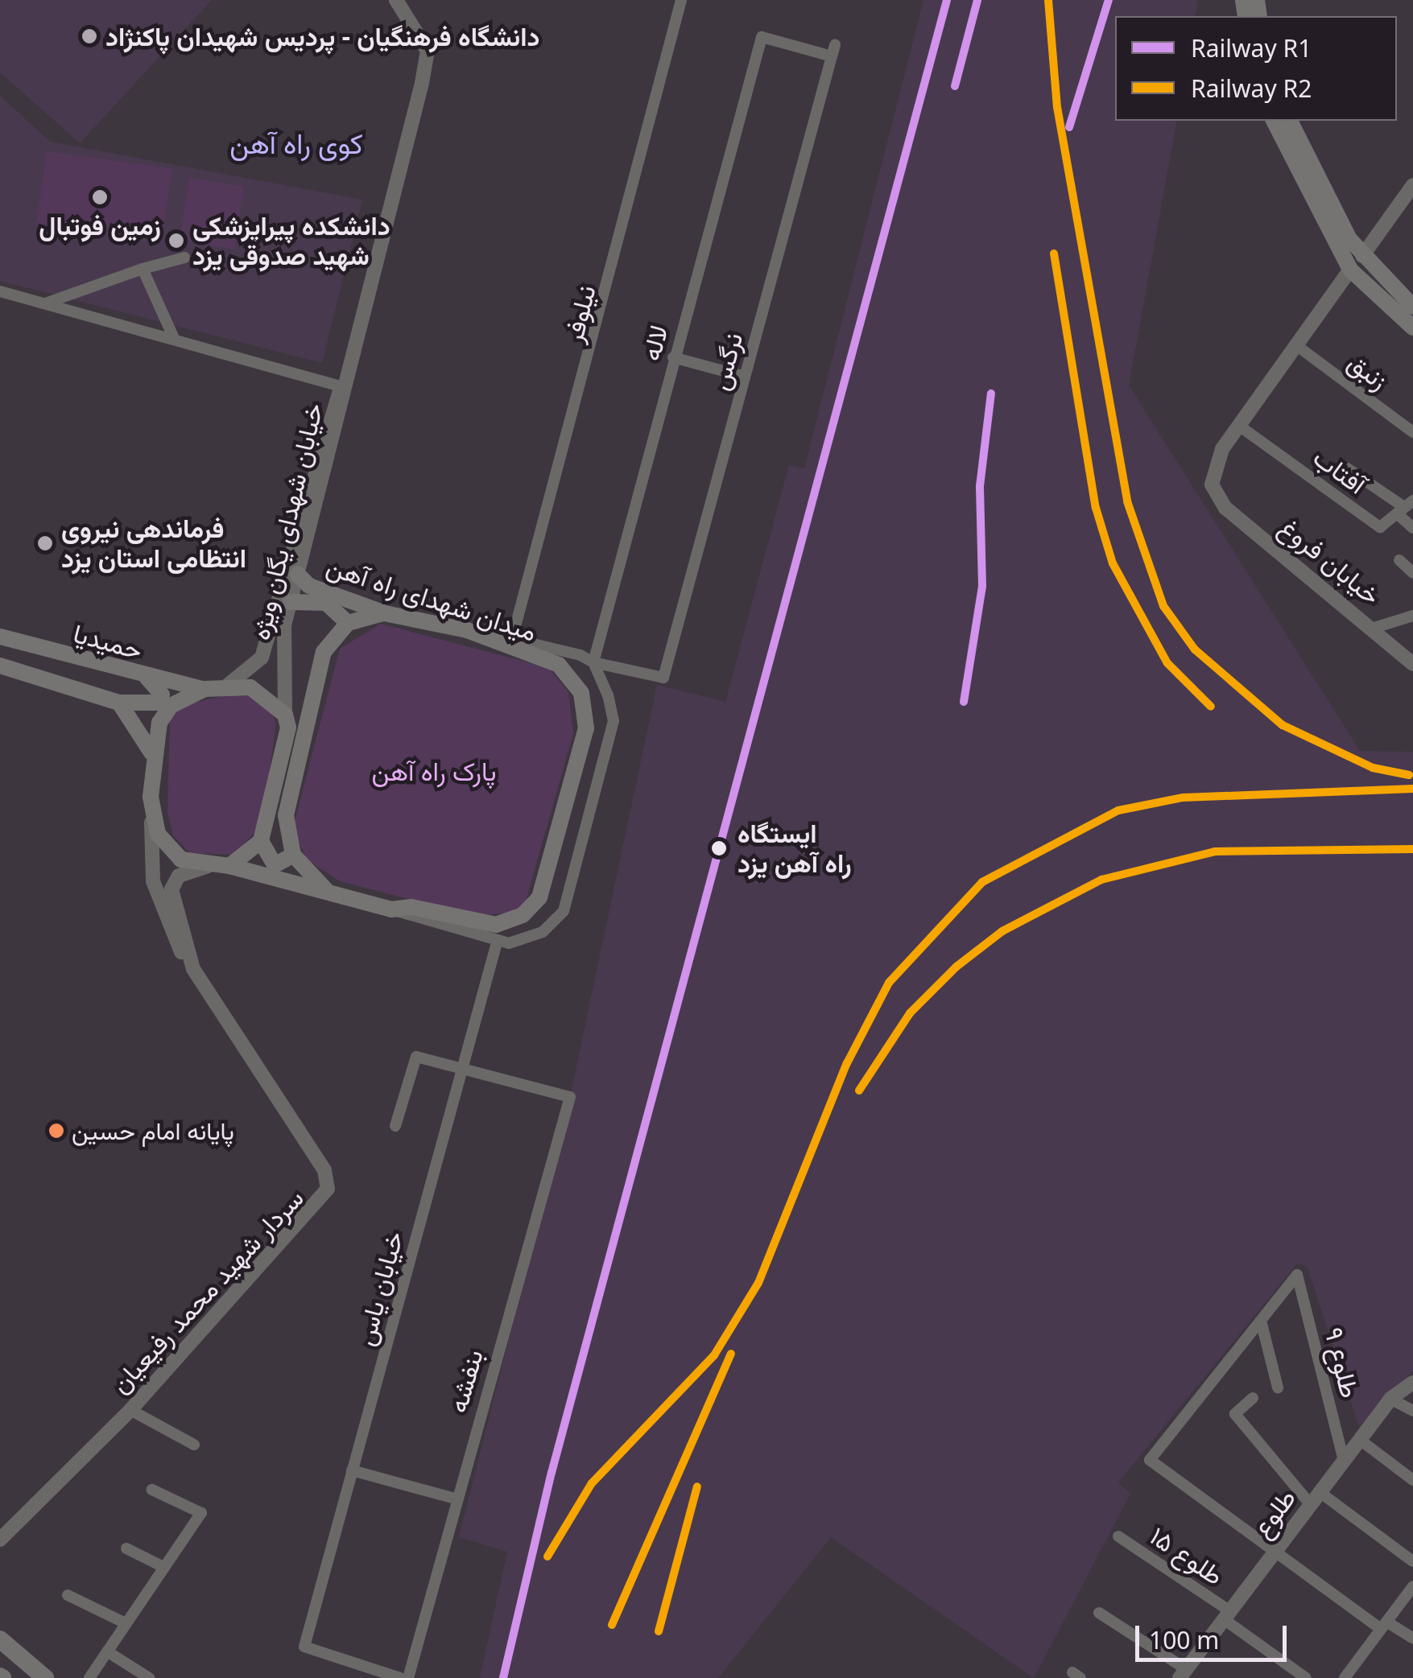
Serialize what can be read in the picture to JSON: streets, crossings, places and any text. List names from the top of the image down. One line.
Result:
{"streets":{"main road":["میدان شهدای راه آهن","حمیدیا"],"street":["نیلوفر","لاله","نرگس","زنبق","آفتاب","خیابان شهدای یگان ویژه","خیابان فروغ","خیابان یاس","سردار شهید محمد رفیعیان","طلوع ۹","بنفشه","طلوع","طلوع ۱۵"]},"crossings":[["لاله","نرگس"],["آفتاب","خیابان فروغ"],["خیابان شهدای یگان ویژه","میدان شهدای راه آهن"],["خیابان شهدای یگان ویژه","حمیدیا"],["خیابان شهدای یگان ویژه","سردار شهید محمد رفیعیان"],["میدان شهدای راه آهن","حمیدیا"],["میدان شهدای راه آهن","سردار شهید محمد رفیعیان"],["حمیدیا","سردار شهید محمد رفیعیان"],["خیابان یاس","بنفشه"],["طلوع ۹","طلوع"],["طلوع","طلوع ۱۵"]],"districts":["کوی راه آهن"],"parks":["پارک راه آهن"],"places":["دانشگاه فرهنگیان - پردیس شهیدان پاکنژاد","زمین فوتبال","دانشکده پیراپزشکی شهید صدوقی یزد","فرماندهی نیروی انتظامی استان یزد","ایستگاه راه آهن یزد","پایانه امام حسین"],"lines":["rail line R1","rail line R2"],"legend":["Railway R1","Railway R2"],"scale_bar":"100 m"}
